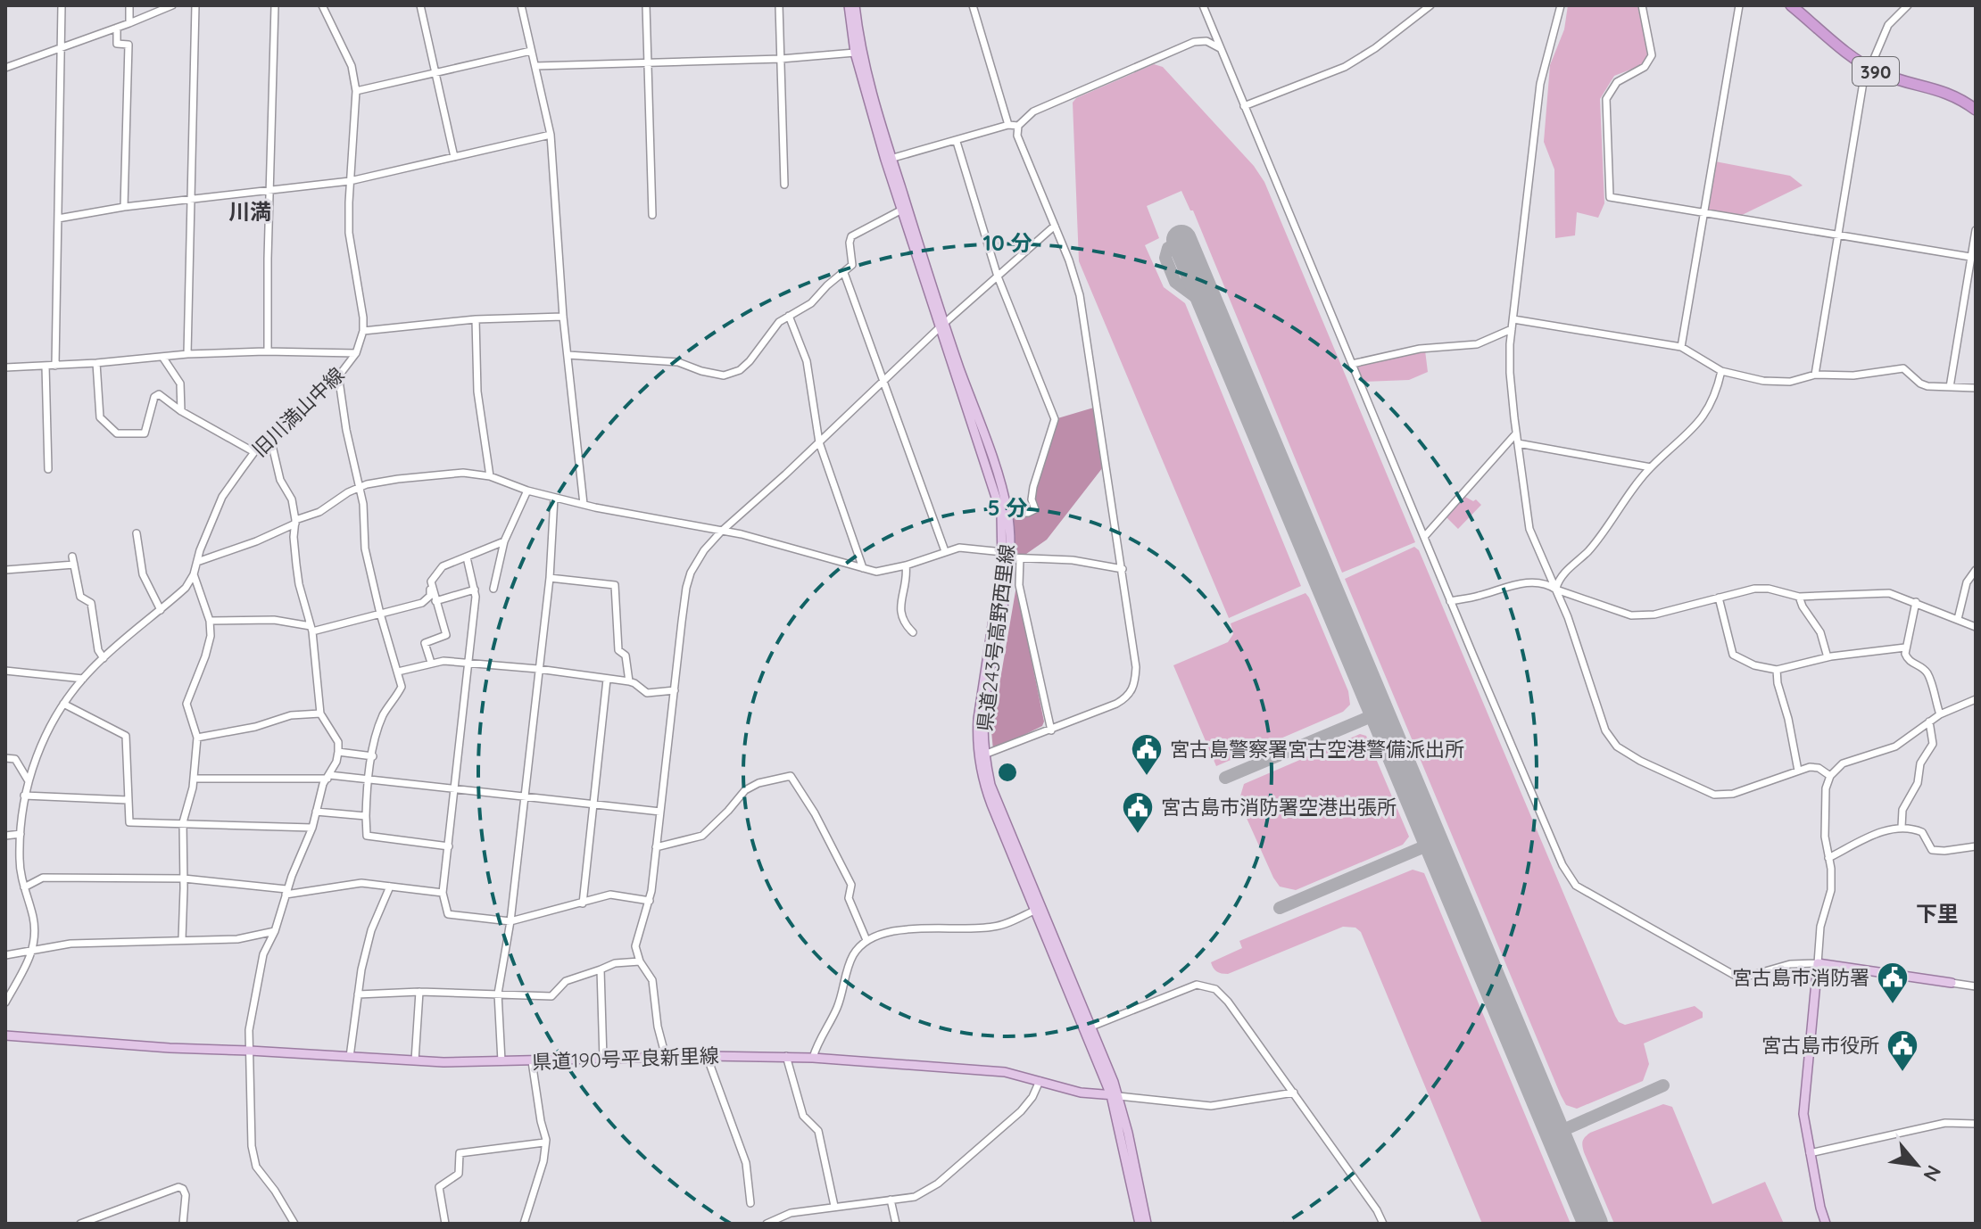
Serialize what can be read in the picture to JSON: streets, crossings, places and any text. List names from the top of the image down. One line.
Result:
{"streets":{"highway":["390"],"main road":["県道243号高野西里線","県道190号平良新里線"],"street":["旧川満山中線"]},"crossings":[["県道243号高野西里線","県道190号平良新里線"]],"districts":["川満","下里"],"places":{"public building":["宮古島警察署宮古空港警備派出所","宮古島市消防署空港出張所","宮古島市消防署","宮古島市役所"]},"north":"bottom right","rings":["10 分","5 分"]}
